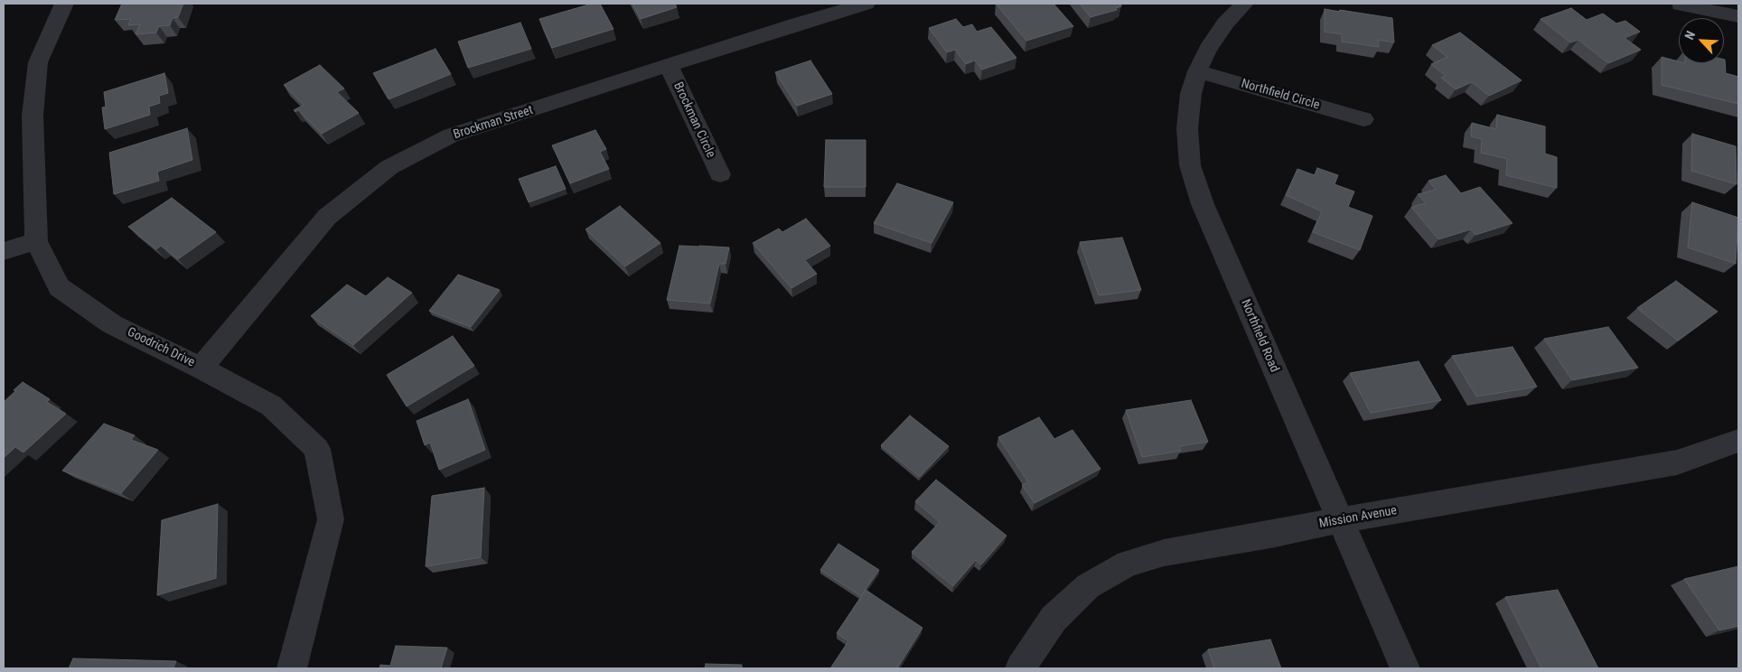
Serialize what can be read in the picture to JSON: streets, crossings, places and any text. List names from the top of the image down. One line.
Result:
{"streets":{"street":["Northfield Circle","Brockman Circle","Brockman Street","Northfield Road","Goodrich Drive","Mission Avenue"]},"crossings":[["Northfield Circle","Northfield Road"],["Brockman Circle","Brockman Street"],["Brockman Street","Goodrich Drive"],["Northfield Road","Mission Avenue"]],"north":"top left"}
